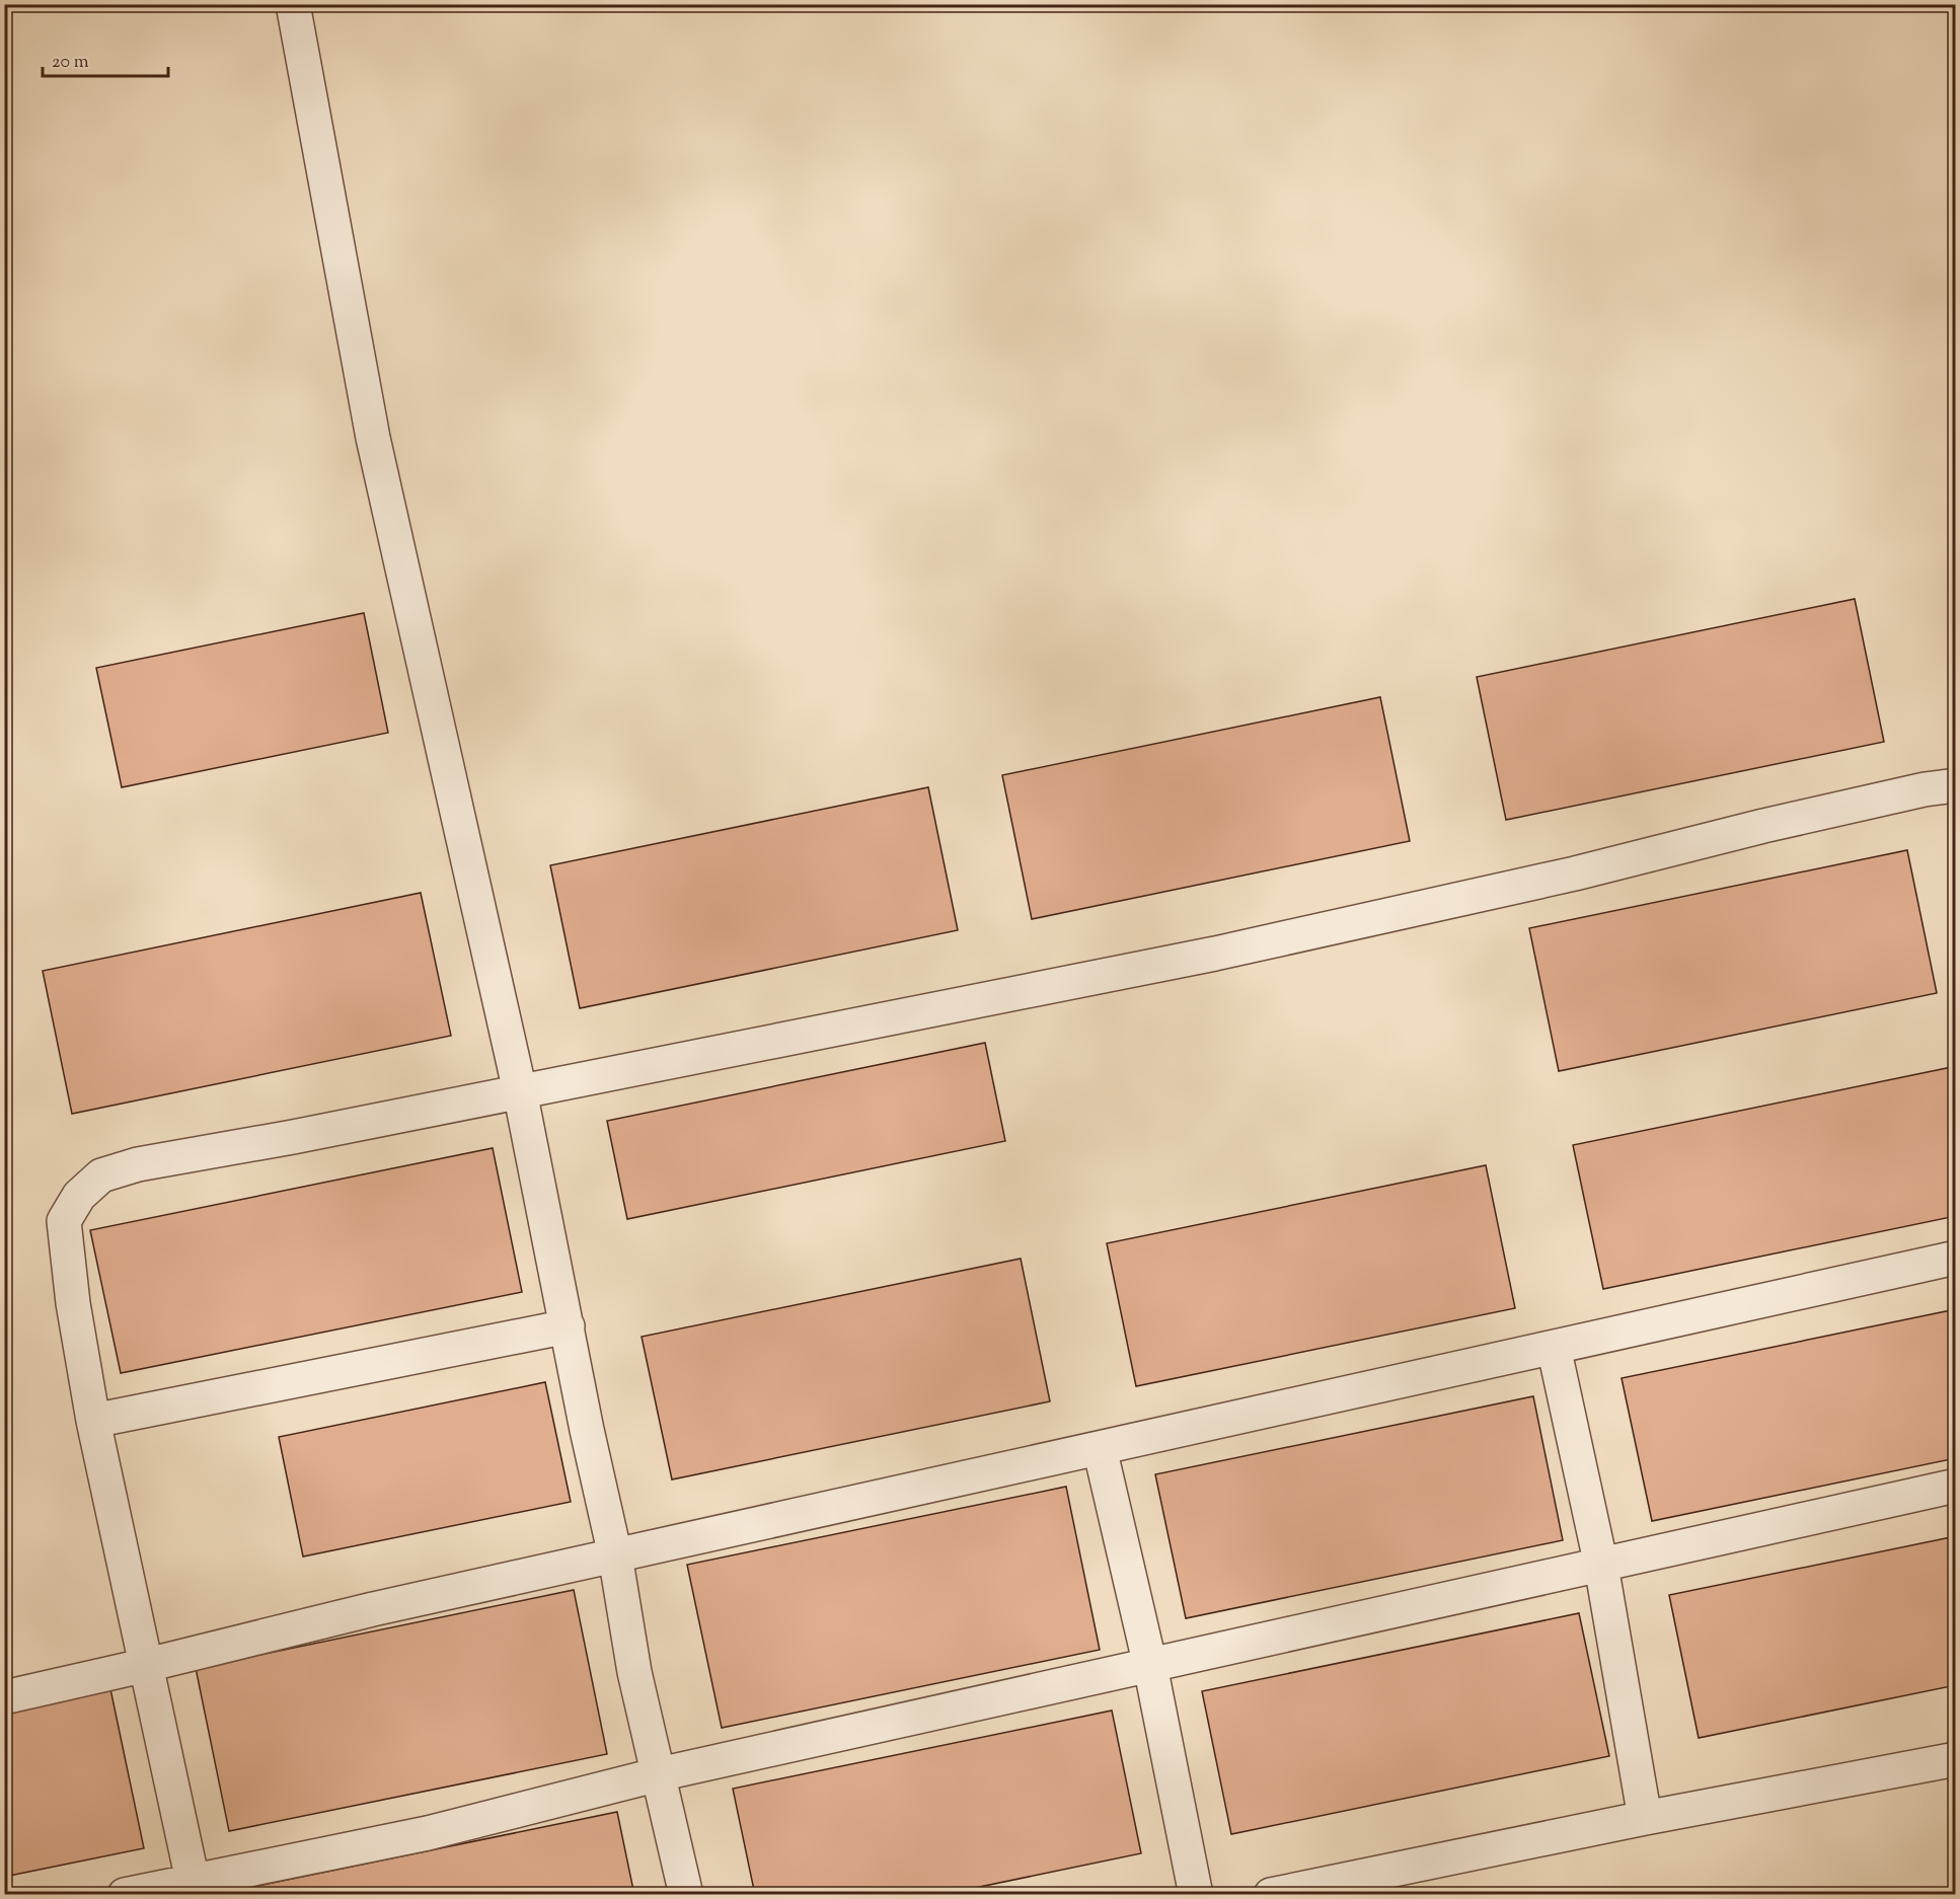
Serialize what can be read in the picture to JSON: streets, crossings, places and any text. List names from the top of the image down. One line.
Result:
{"scale_bar":"20 m"}
